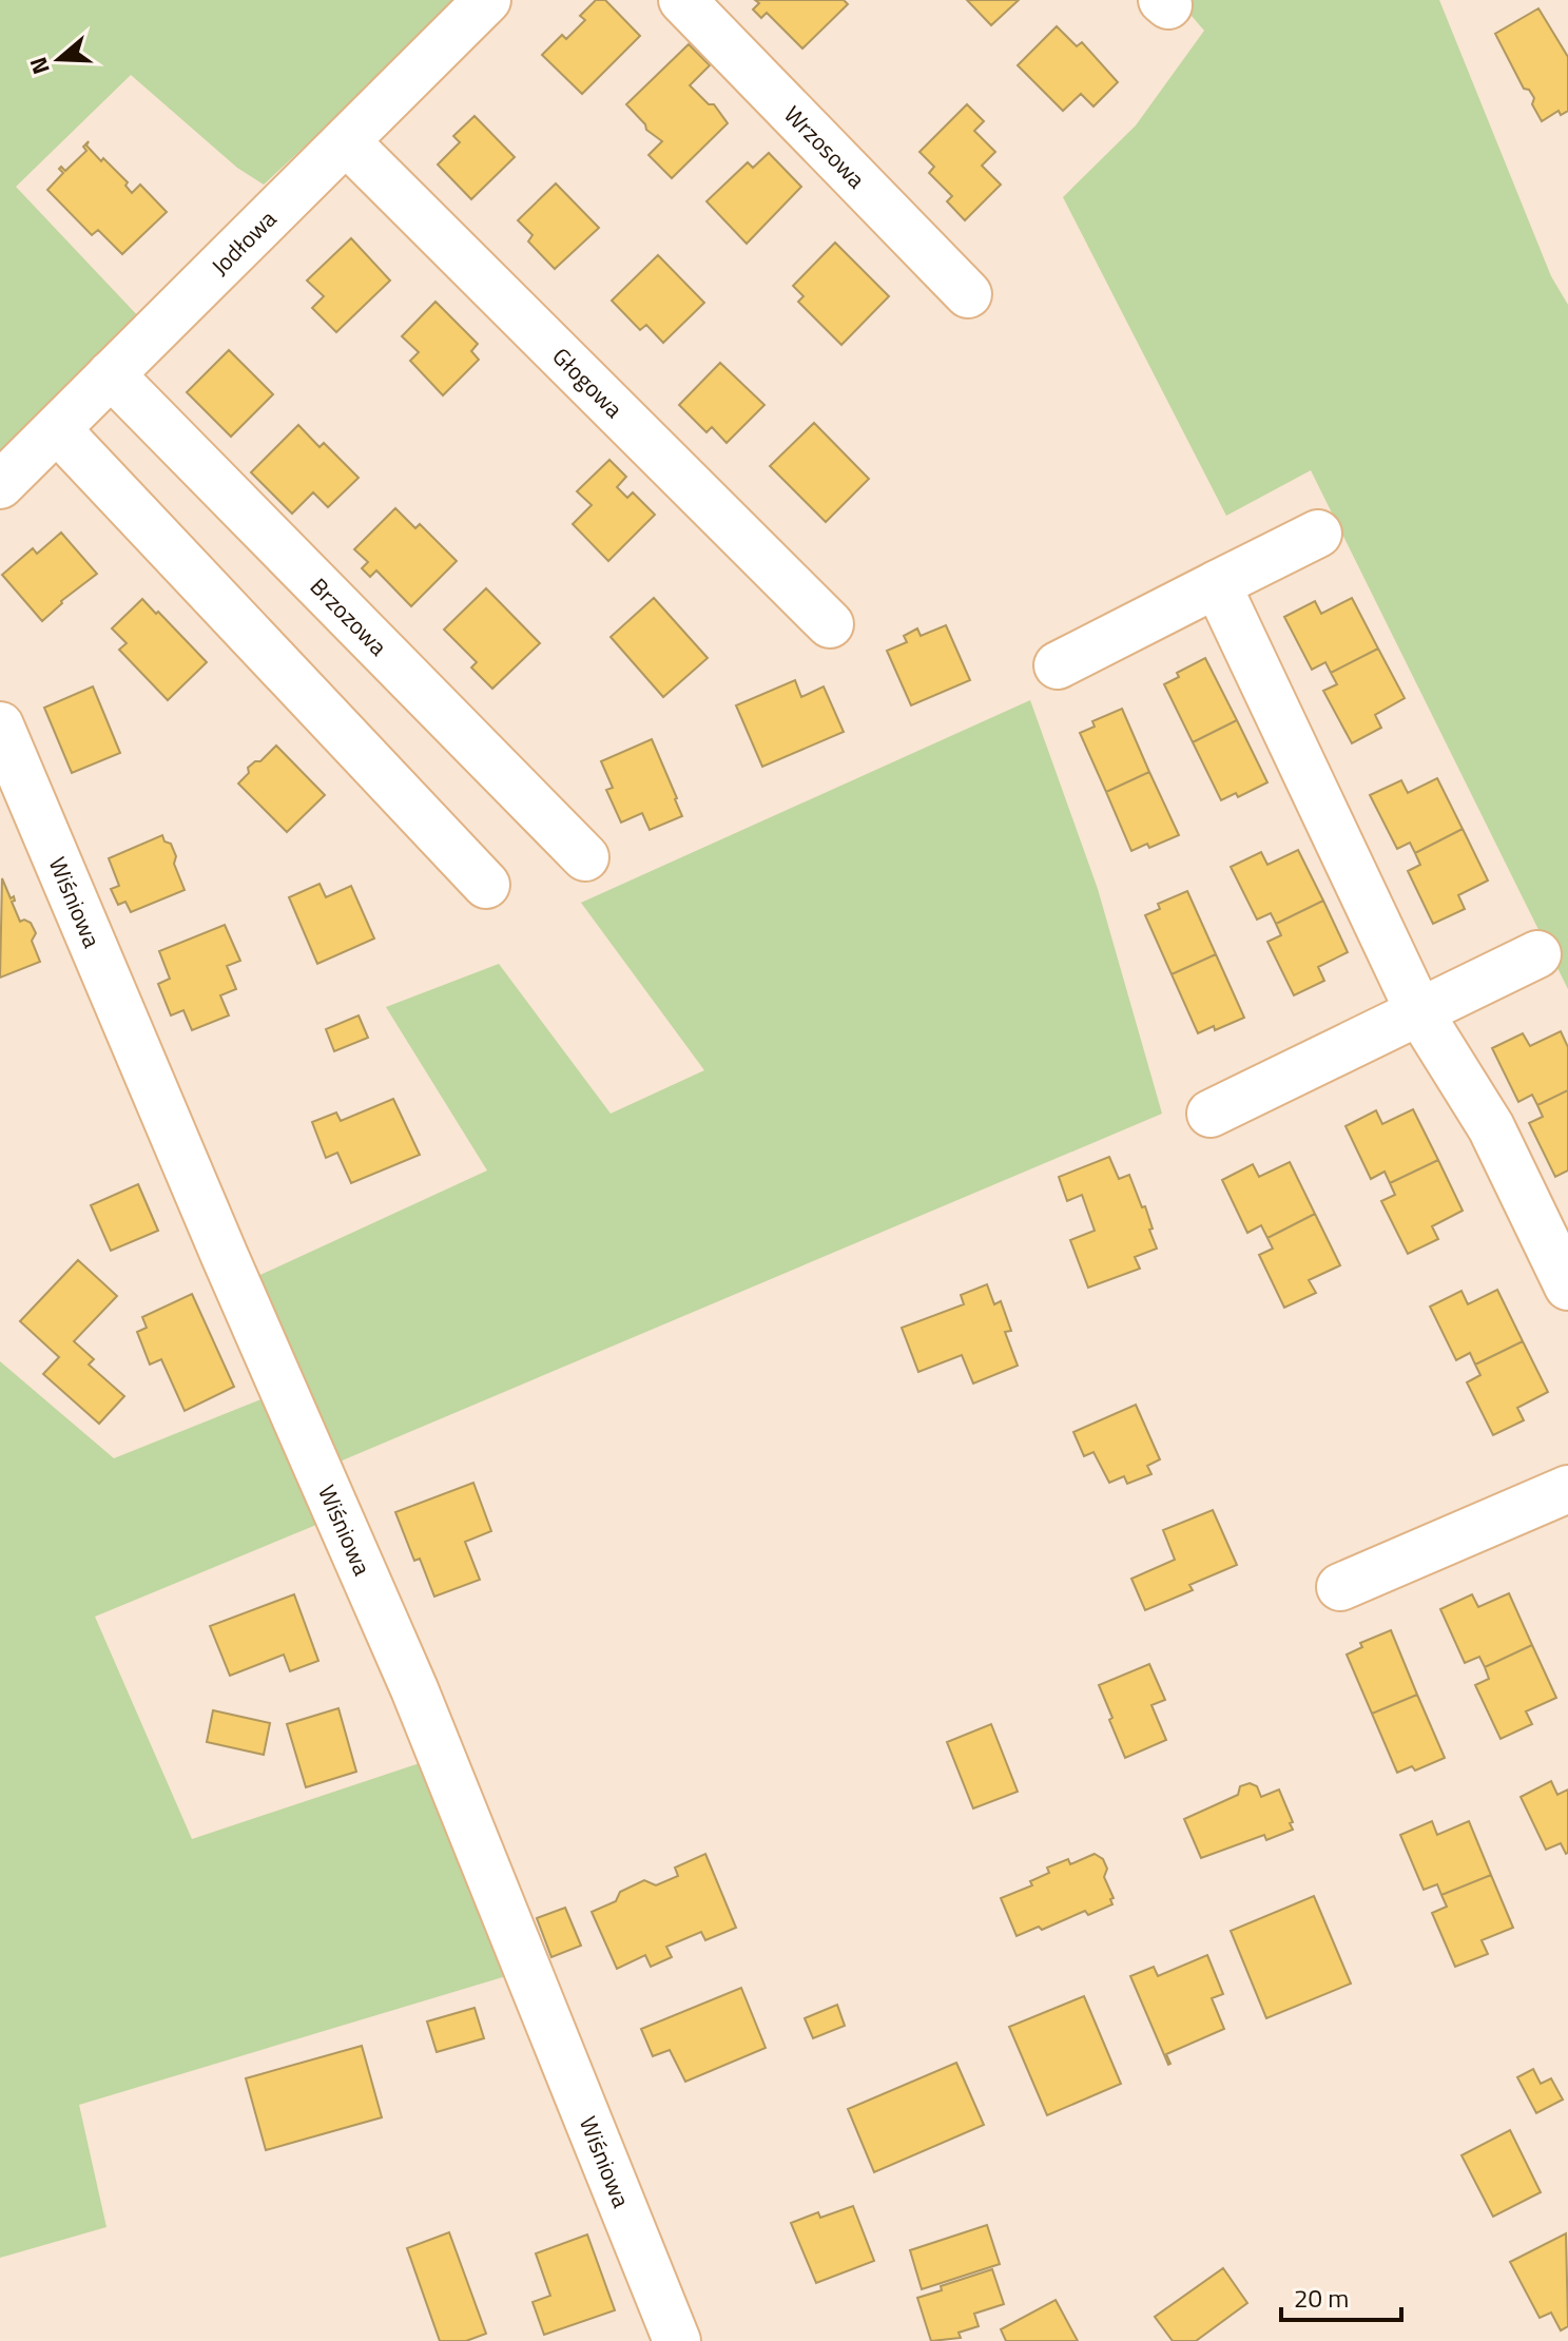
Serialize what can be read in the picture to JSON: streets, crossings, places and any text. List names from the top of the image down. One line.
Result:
{"streets":{"street":["Wrzosowa","Jodłowa","Głogowa","Brzozowa","Wiśniowa"]},"crossings":[["Jodłowa","Głogowa"],["Jodłowa","Brzozowa"]],"scale_bar":"20 m","north":"left"}
